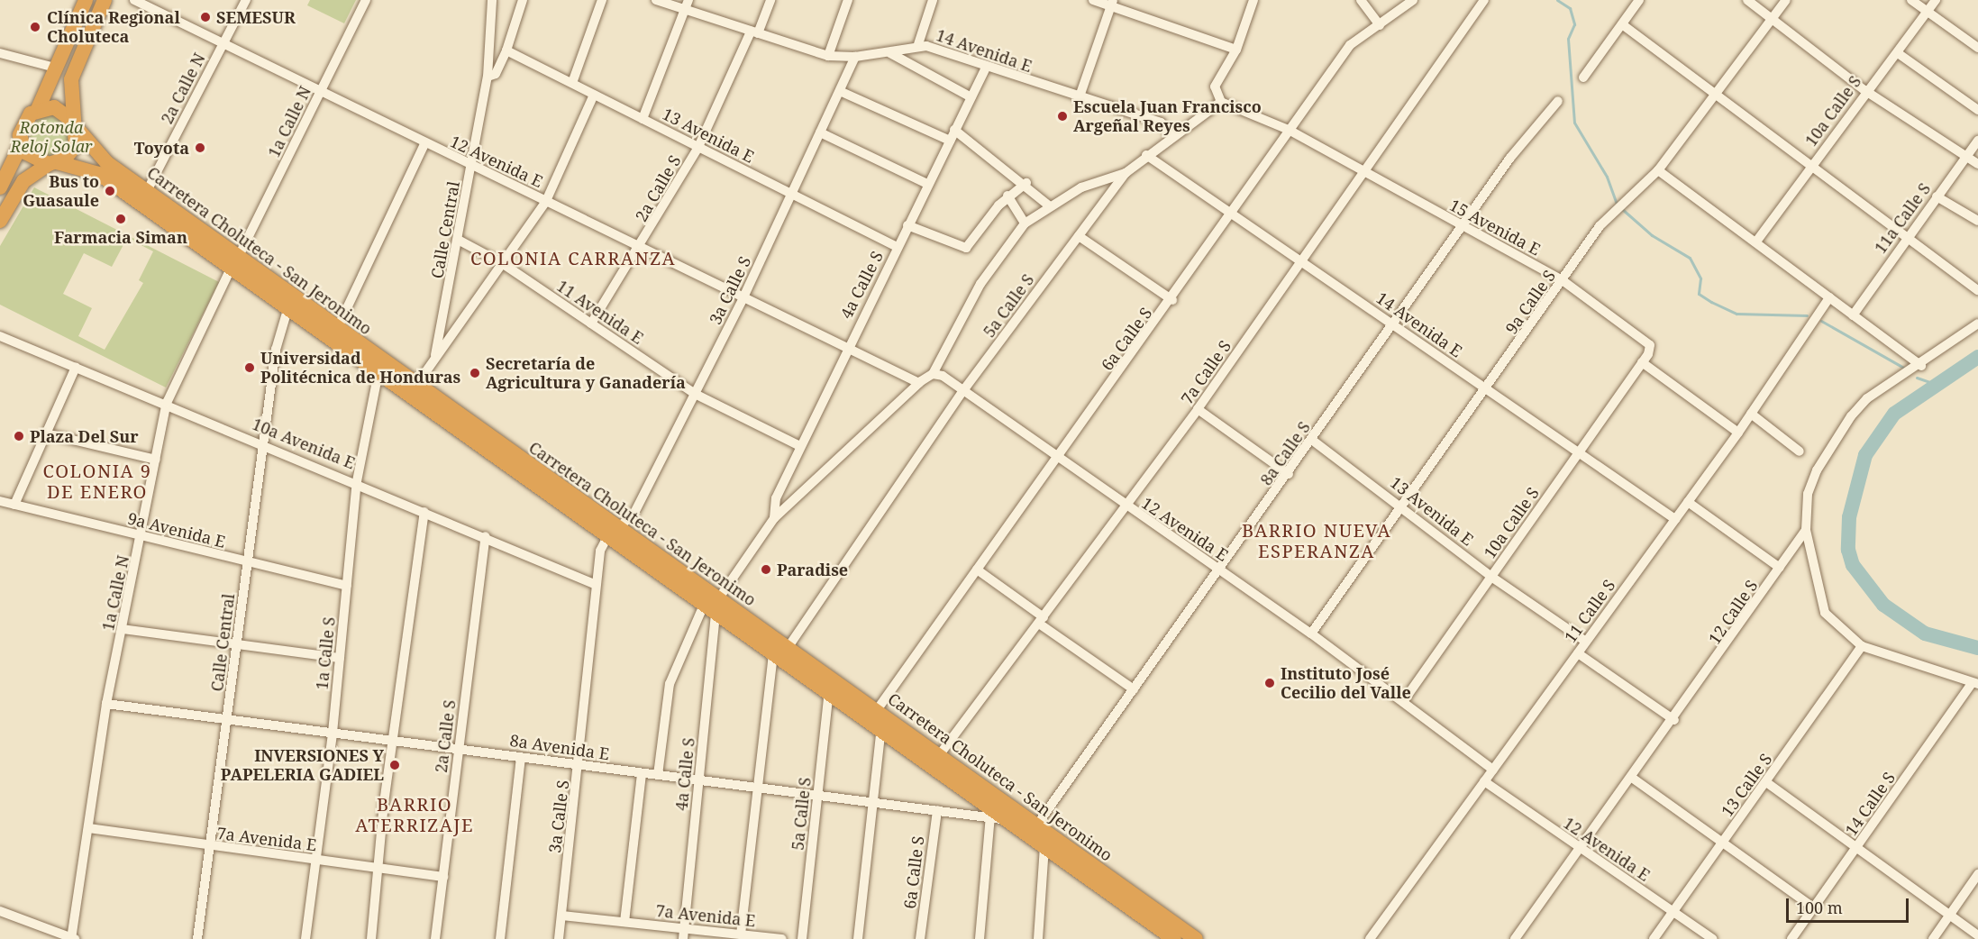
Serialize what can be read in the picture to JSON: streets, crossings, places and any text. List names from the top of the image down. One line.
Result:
{"streets":{"highway":["Carretera Choluteca - San Jeronimo"],"street":["14 Avenida E","2a Calle N","10a Calle S","1a Calle N","13 Avenida E","12 Avenida E","2a Calle S","11a Calle S","15 Avenida E","Calle Central","4a Calle S","3a Calle S","9a Calle S","5a Calle S","11 Avenida E","6a Calle S","7a Calle S","10a Avenida E","8a Calle S","9a Avenida E","11 Calle S","12 Calle S","1a Calle S","8a Avenida E","13 Calle S","14 Calle S","7a Avenida E"]},"crossings":[["14 Avenida E","10a Calle S"],["14 Avenida E","2a Calle S"],["14 Avenida E","4a Calle S"],["14 Avenida E","3a Calle S"],["14 Avenida E","9a Calle S"],["14 Avenida E","5a Calle S"],["14 Avenida E","6a Calle S"],["14 Avenida E","7a Calle S"],["14 Avenida E","8a Calle S"],["14 Avenida E","11 Calle S"],["2a Calle N","12 Avenida E"],["2a Calle N","Carretera Choluteca - San Jeronimo"],["10a Calle S","13 Avenida E"],["10a Calle S","12 Avenida E"],["10a Calle S","15 Avenida E"],["1a Calle N","12 Avenida E"],["1a Calle N","Carretera Choluteca - San Jeronimo"],["1a Calle N","10a Avenida E"],["1a Calle N","9a Avenida E"],["1a Calle N","8a Avenida E"],["1a Calle N","7a Avenida E"],["13 Avenida E","2a Calle S"],["13 Avenida E","Calle Central"],["13 Avenida E","4a Calle S"],["13 Avenida E","3a Calle S"],["13 Avenida E","9a Calle S"],["13 Avenida E","8a Calle S"],["13 Avenida E","11 Calle S"],["12 Avenida E","2a Calle S"],["12 Avenida E","Calle Central"],["12 Avenida E","4a Calle S"],["12 Avenida E","3a Calle S"],["12 Avenida E","9a Calle S"],["12 Avenida E","5a Calle S"],["12 Avenida E","6a Calle S"],["12 Avenida E","7a Calle S"],["12 Avenida E","8a Calle S"],["12 Avenida E","11 Calle S"],["12 Avenida E","12 Calle S"],["12 Avenida E","13 Calle S"],["2a Calle S","11 Avenida E"],["2a Calle S","10a Avenida E"],["2a Calle S","8a Avenida E"],["2a Calle S","7a Avenida E"],["15 Avenida E","9a Calle S"],["15 Avenida E","5a Calle S"],["15 Avenida E","6a Calle S"],["15 Avenida E","7a Calle S"],["15 Avenida E","8a Calle S"],["Calle Central","Carretera Choluteca - San Jeronimo"],["Calle Central","11 Avenida E"],["Calle Central","10a Avenida E"],["Calle Central","9a Avenida E"],["Calle Central","8a Avenida E"],["Calle Central","7a Avenida E"],["Carretera Choluteca - San Jeronimo","4a Calle S"],["Carretera Choluteca - San Jeronimo","3a Calle S"],["Carretera Choluteca - San Jeronimo","5a Calle S"],["Carretera Choluteca - San Jeronimo","6a Calle S"],["Carretera Choluteca - San Jeronimo","7a Calle S"],["Carretera Choluteca - San Jeronimo","8a Calle S"],["Carretera Choluteca - San Jeronimo","1a Calle S"],["Carretera Choluteca - San Jeronimo","8a Avenida E"],["4a Calle S","11 Avenida E"],["4a Calle S","8a Avenida E"],["4a Calle S","7a Avenida E"],["3a Calle S","11 Avenida E"],["3a Calle S","10a Avenida E"],["3a Calle S","8a Avenida E"],["3a Calle S","7a Avenida E"],["5a Calle S","8a Avenida E"],["6a Calle S","8a Avenida E"],["10a Avenida E","1a Calle S"],["9a Avenida E","1a Calle S"],["1a Calle S","8a Avenida E"],["1a Calle S","7a Avenida E"]],"districts":["COLONIA CARRANZA","COLONIA 9 DE ENERO","BARRIO NUEVA ESPERANZA","BARRIO ATERRIZAJE"],"parks":["Rotonda Reloj Solar"],"places":["SEMESUR","Clínica Regional Choluteca","Escuela Juan Francisco Argeñal Reyes","Toyota","Bus to Guasaule","Farmacia Siman","Universidad Politécnica de Honduras","Secretaría de Agricultura y Ganadería","Plaza Del Sur","Paradise","Instituto José Cecilio del Valle","INVERSIONES Y PAPELERIA GADIEL"],"scale_bar":"100 m"}
